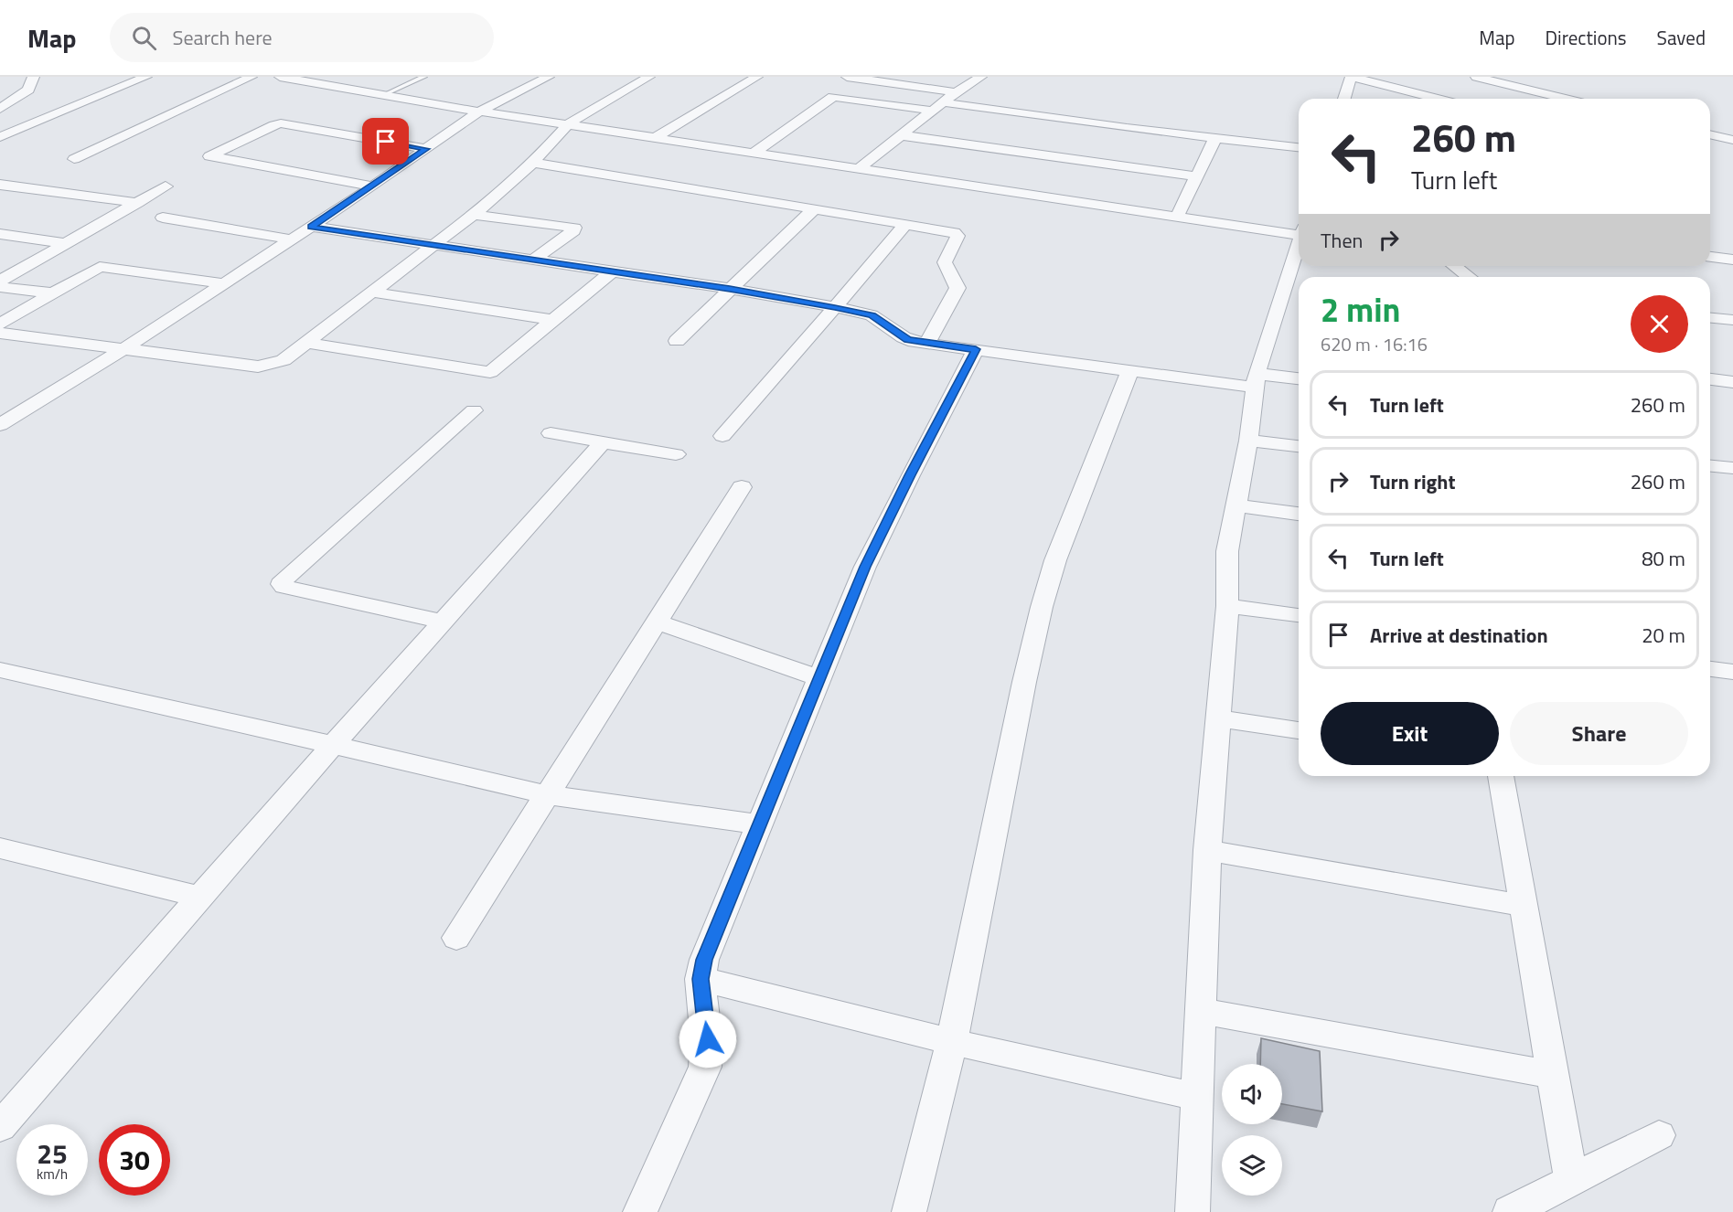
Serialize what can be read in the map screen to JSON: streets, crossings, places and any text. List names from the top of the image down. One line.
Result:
{"page":{"header":"Map","search":"Search here","nav":["Map","Directions","Saved"],"turn":["260 m","Turn left"],"then":"Then","heading":["2 min","620 m · 16:16"],"list":[{"name":"Turn left","value":"260 m"},{"name":"Turn right","value":"260 m"},{"name":"Turn left","value":"80 m"},{"name":"Arrive at destination","value":"20 m"}],"buttons":["Exit","Share"],"speed":"25 km/h","limit":"30"}}
